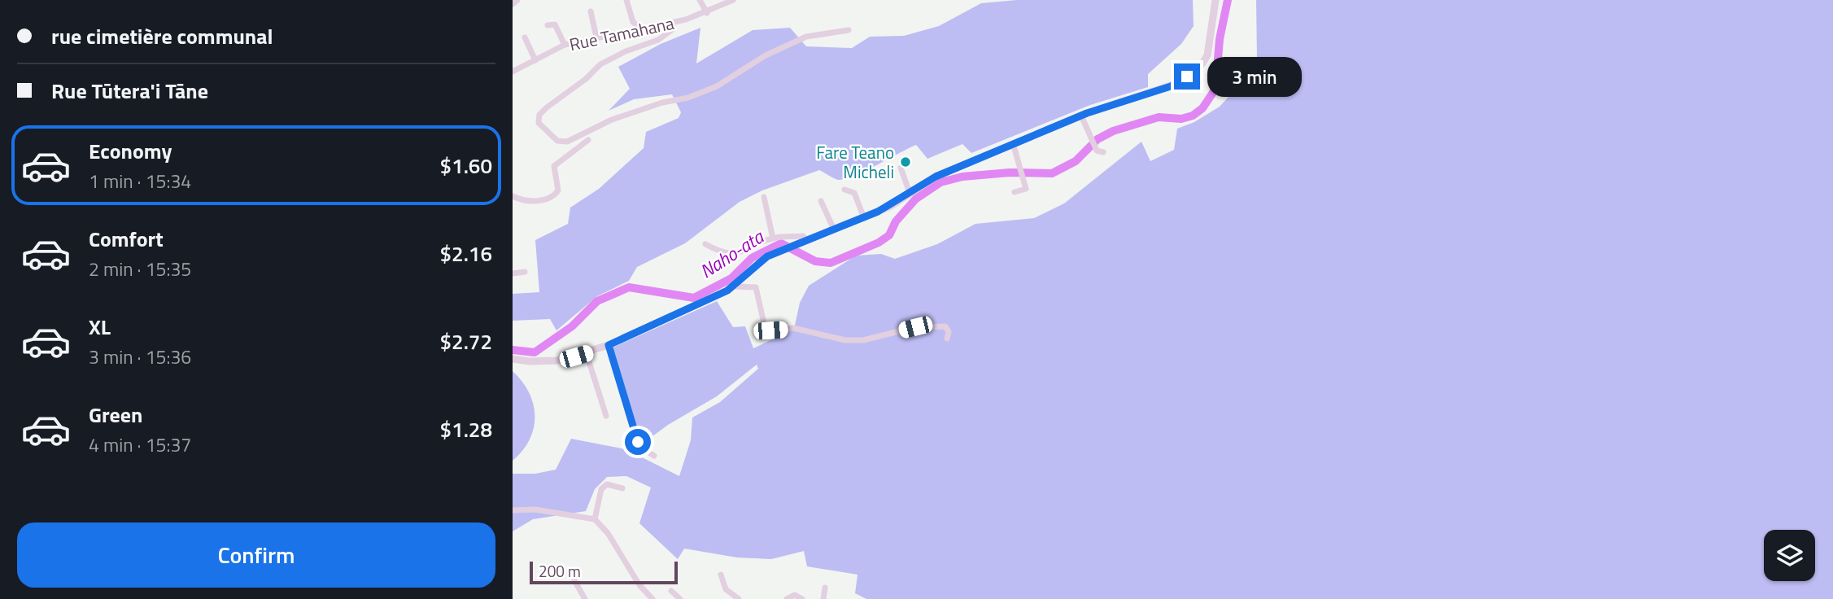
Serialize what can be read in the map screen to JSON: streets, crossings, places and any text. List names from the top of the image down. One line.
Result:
{"streets":{"street":["Rue Tamahana"]},"water":["Naho-ata"],"places":["Fare Teano Micheli"],"scale_bar":"200 m","page":{"banner":["rue cimetière communal","Rue Tūtera'i Tāne"],"bubble":"3 min","list":[{"name":"Economy","note":"1 min · 15:34","value":"$1.60"},{"name":"Comfort","note":"2 min · 15:35","value":"$2.16"},{"name":"XL","note":"3 min · 15:36","value":"$2.72"},{"name":"Green","note":"4 min · 15:37","value":"$1.28"}],"buttons":"Confirm","scale":"200 m"}}
